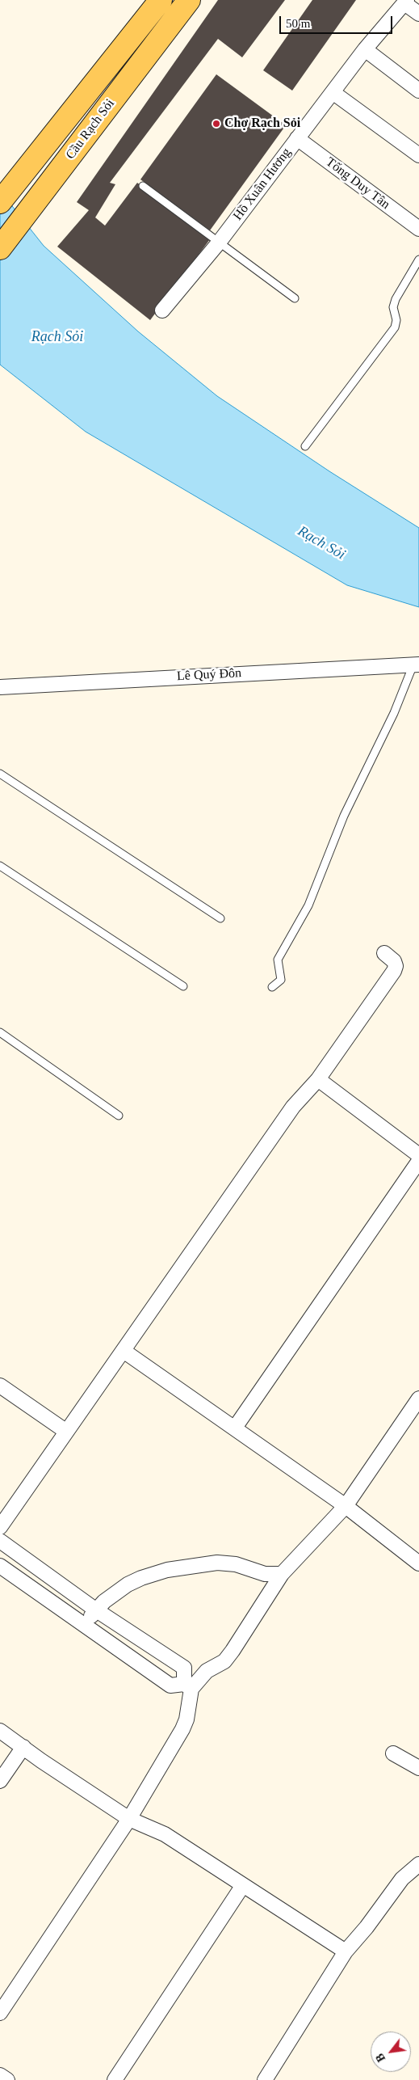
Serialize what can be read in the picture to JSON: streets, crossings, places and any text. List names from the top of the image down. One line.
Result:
{"streets":{"main road":["Cầu Rạch Sỏi"],"street":["Tống Duy Tân","Hồ Xuân Hương","Lê Quý Đôn"]},"crossings":[["Tống Duy Tân","Hồ Xuân Hương"]],"water":["Rạch Sỏi"],"places":["Chợ Rạch Sỏi"],"scale_bar":"50 m","north":"bottom left"}
